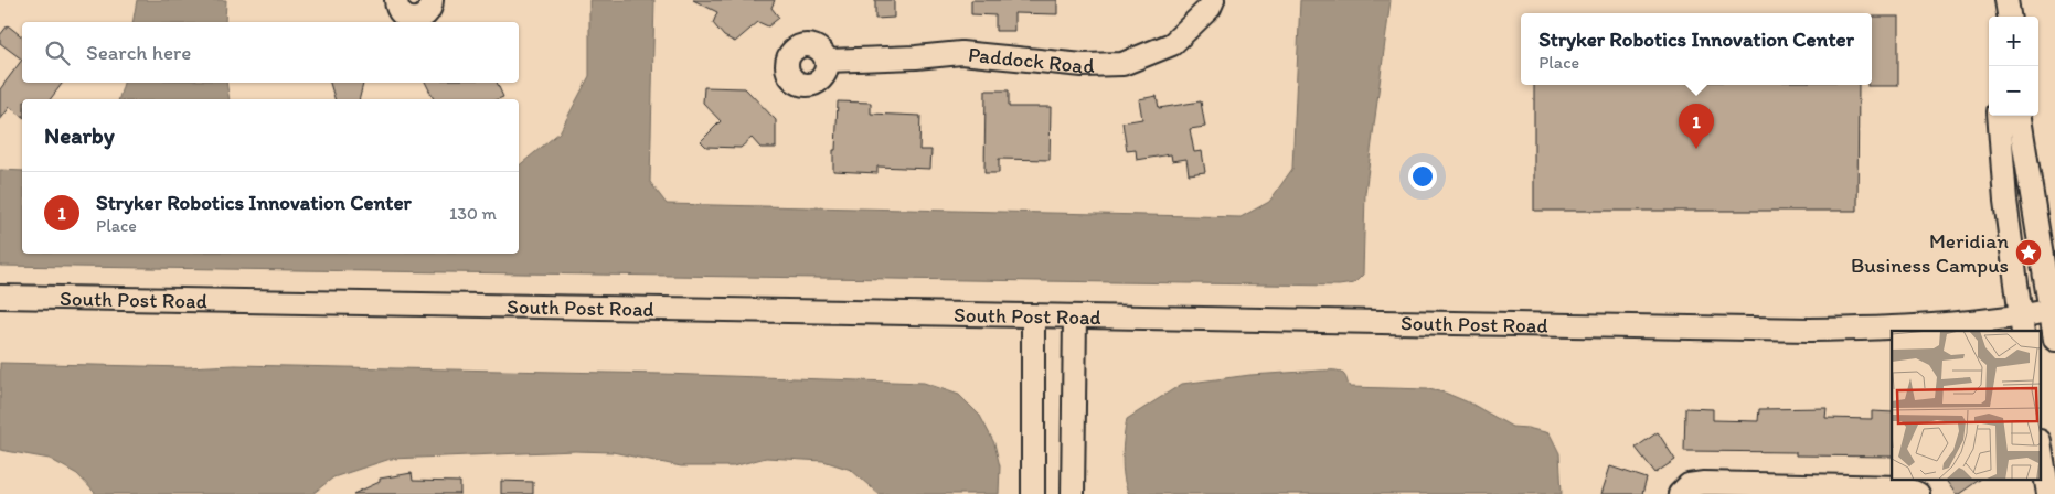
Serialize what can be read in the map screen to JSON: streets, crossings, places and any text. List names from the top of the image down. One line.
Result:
{"streets":{"street":["Paddock Road","South Post Road"]},"places":{"place":["Meridian Business Campus"]},"page":{"popup":["Stryker Robotics Innovation Center","Place"],"map_buttons":["+","−"],"search":"Search here","heading":"Nearby","pins":"1","list":[{"mark":"1","name":"Stryker Robotics Innovation Center","note":"Place","value":"130 m"}]}}
